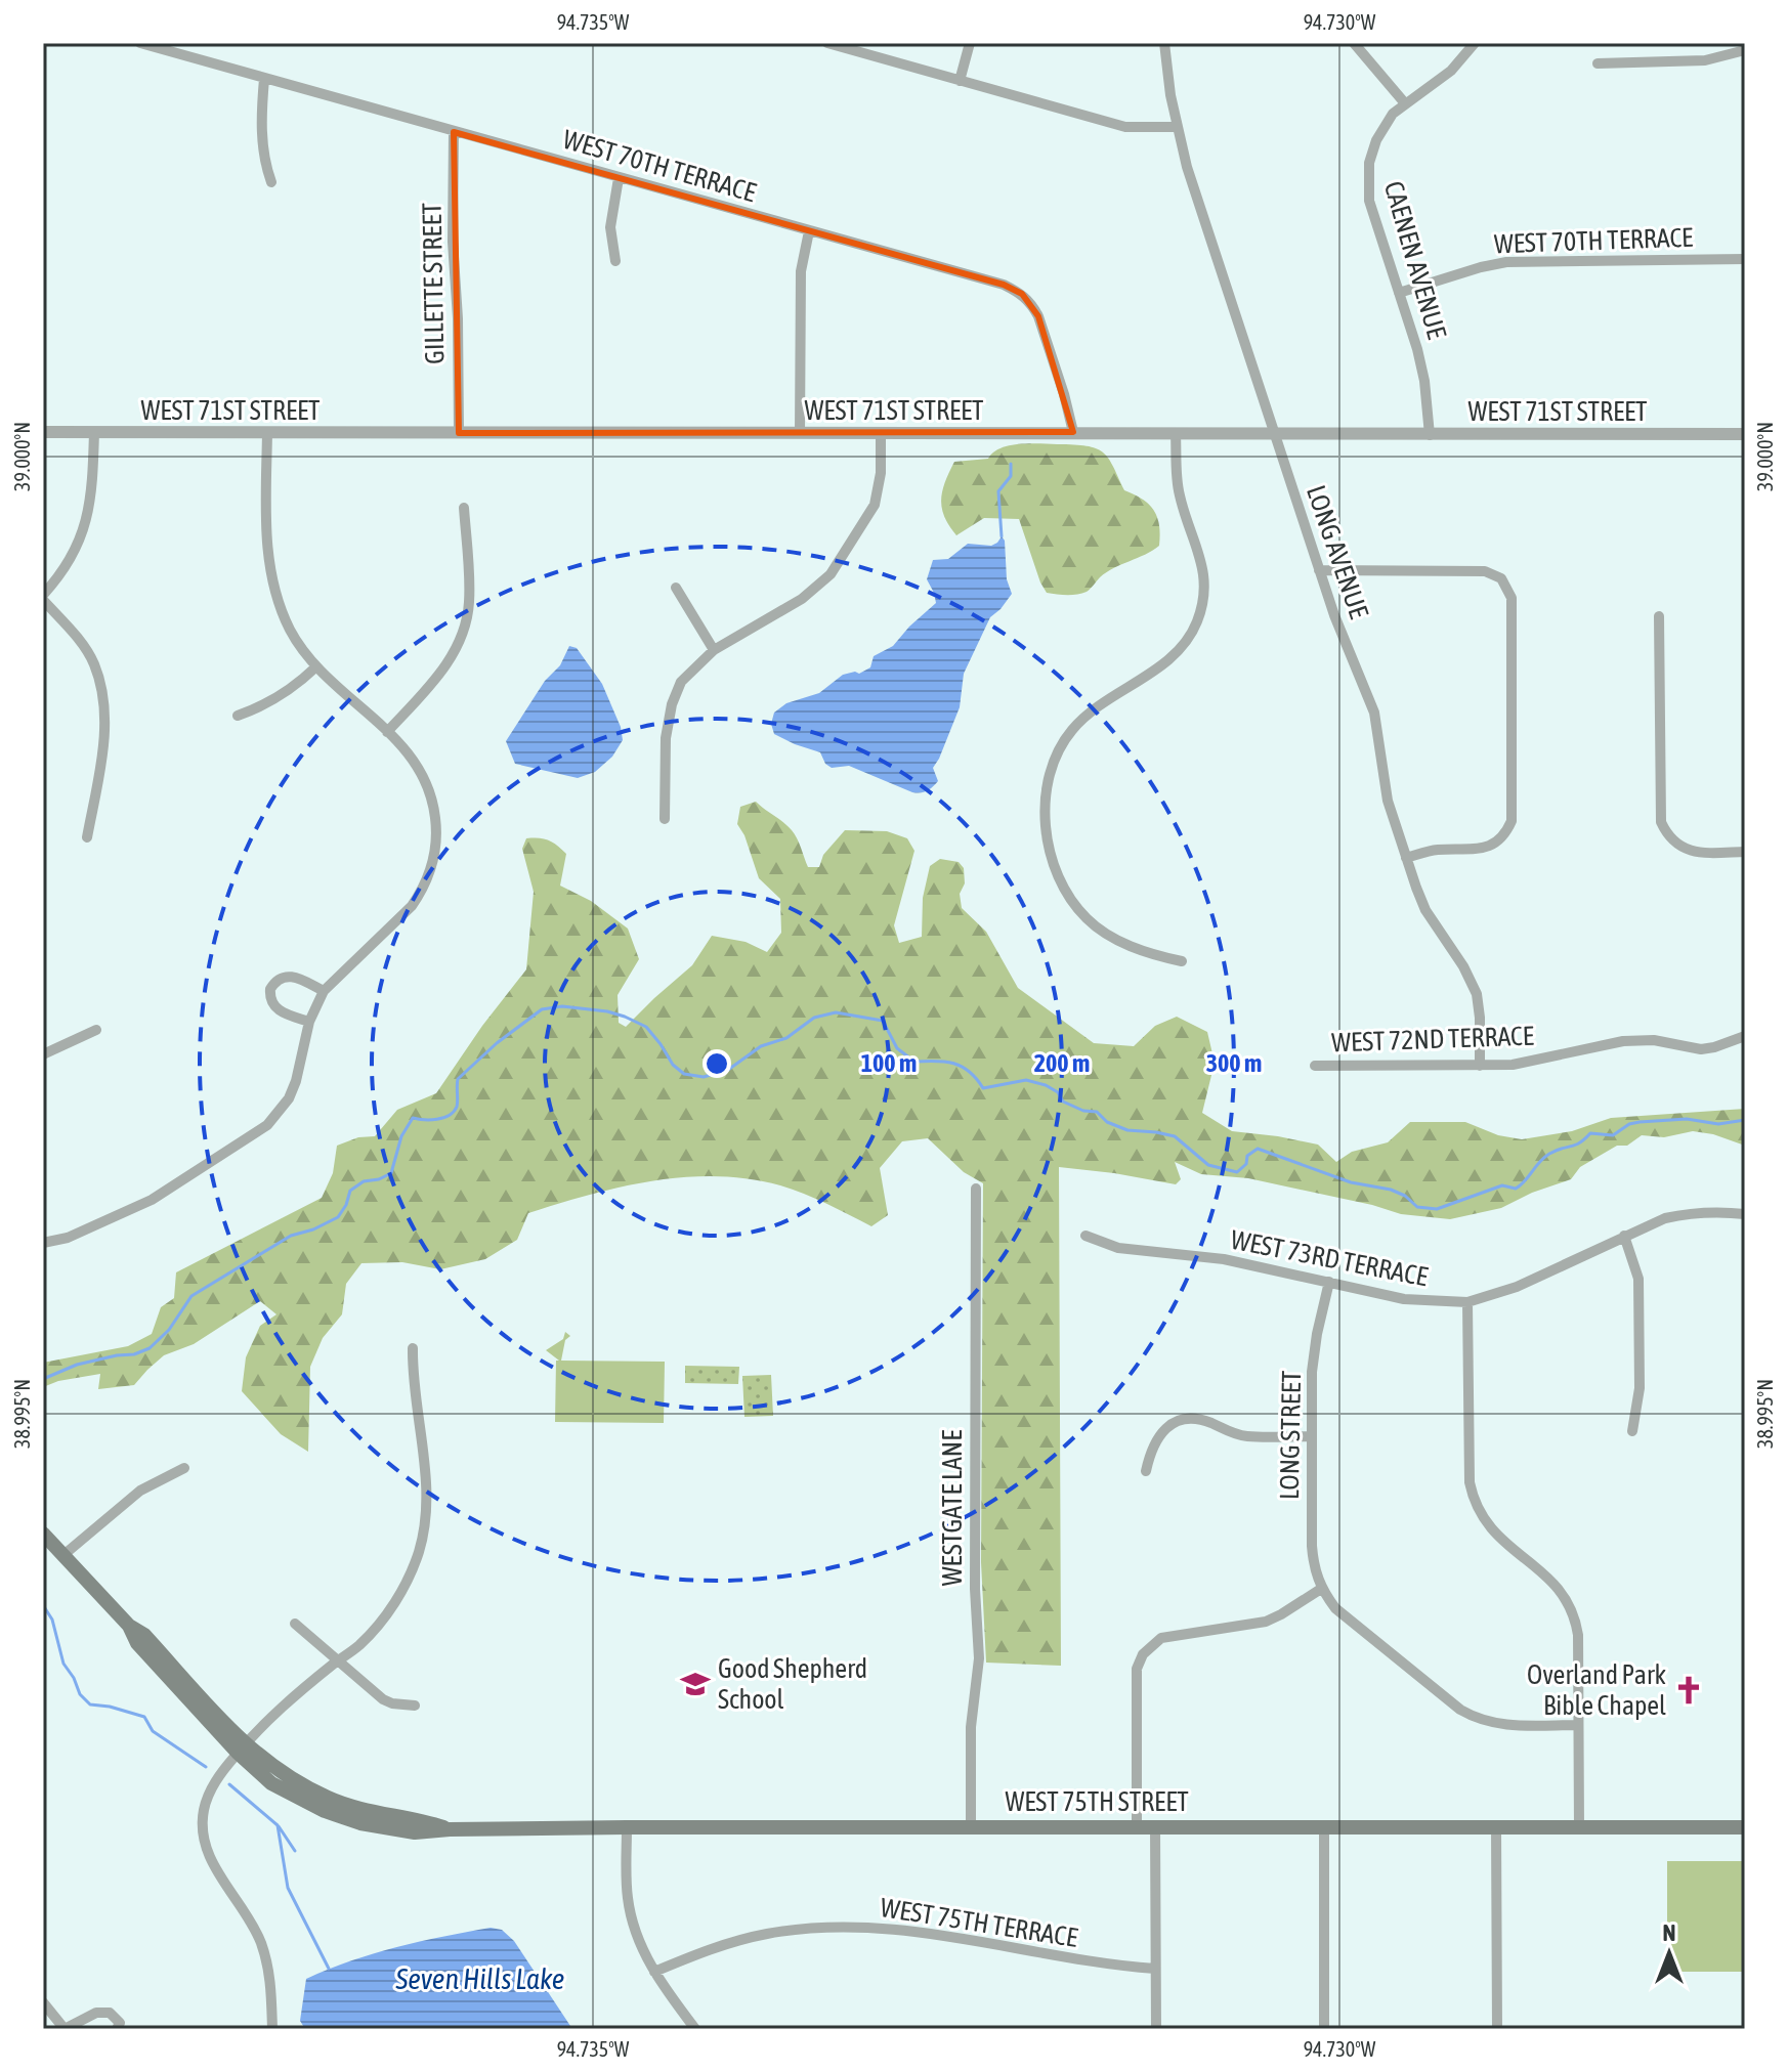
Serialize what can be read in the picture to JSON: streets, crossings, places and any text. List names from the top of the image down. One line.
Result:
{"streets":{"main road":["WEST 75TH STREET"],"street":["WEST 70TH TERRACE","CAENEN AVENUE","GILLETTE STREET","WEST 71ST STREET","LONG AVENUE","WEST 72ND TERRACE","WEST 73RD TERRACE","LONG STREET","WESTGATE LANE","WEST 75TH TERRACE"]},"crossings":[["WEST 70TH TERRACE","CAENEN AVENUE"],["WEST 70TH TERRACE","GILLETTE STREET"],["WEST 70TH TERRACE","WEST 71ST STREET"],["CAENEN AVENUE","WEST 71ST STREET"],["GILLETTE STREET","WEST 71ST STREET"],["WEST 71ST STREET","LONG AVENUE"],["LONG AVENUE","WEST 72ND TERRACE"],["WEST 73RD TERRACE","LONG STREET"],["WESTGATE LANE","WEST 75TH STREET"]],"water":["Seven Hills Lake"],"places":{"school or university":["Good Shepherd School"],"church":["Overland Park Bible Chapel"]},"north":"top","coordinates":["94.735°W","94.730°W","39.000°N","38.995°N"],"rings":["100 m","200 m","300 m"]}
